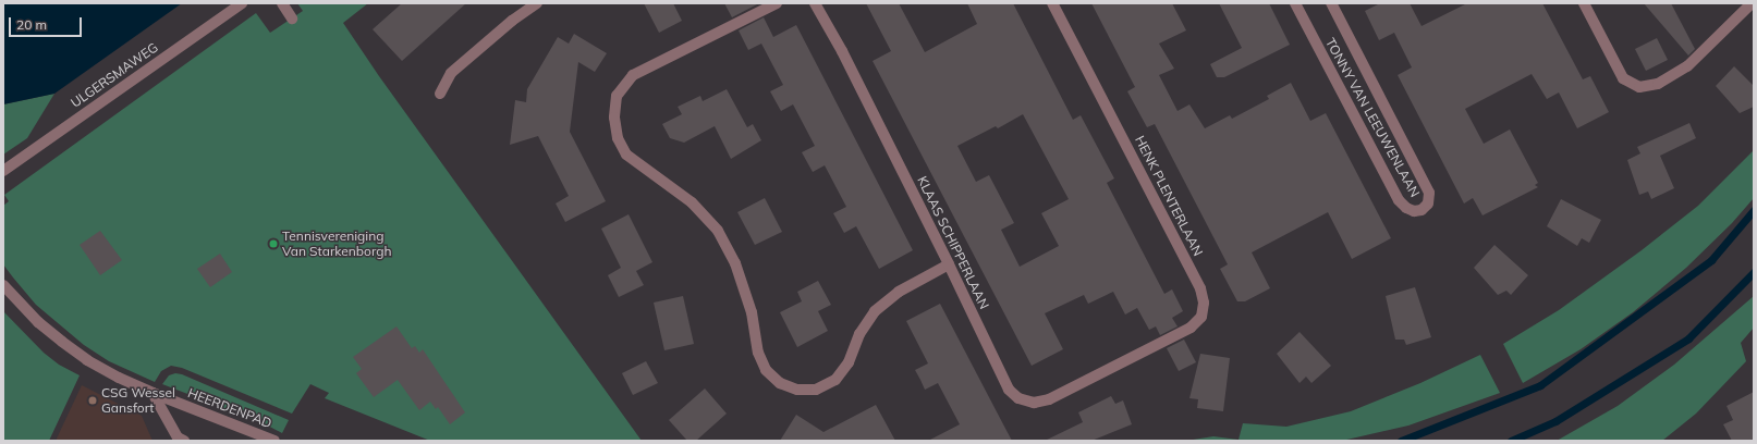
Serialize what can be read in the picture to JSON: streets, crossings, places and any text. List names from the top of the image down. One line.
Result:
{"streets":{"street":["ULGERSMAWEG","TONNY VAN LEEUWENLAAN","HENK PLENTERLAAN","KLAAS SCHIPPERLAAN","HEERDENPAD"]},"crossings":[["HENK PLENTERLAAN","KLAAS SCHIPPERLAAN"]],"places":["Tennisvereniging Van Starkenborgh","CSG Wessel Gansfort"],"scale_bar":"20 m"}
